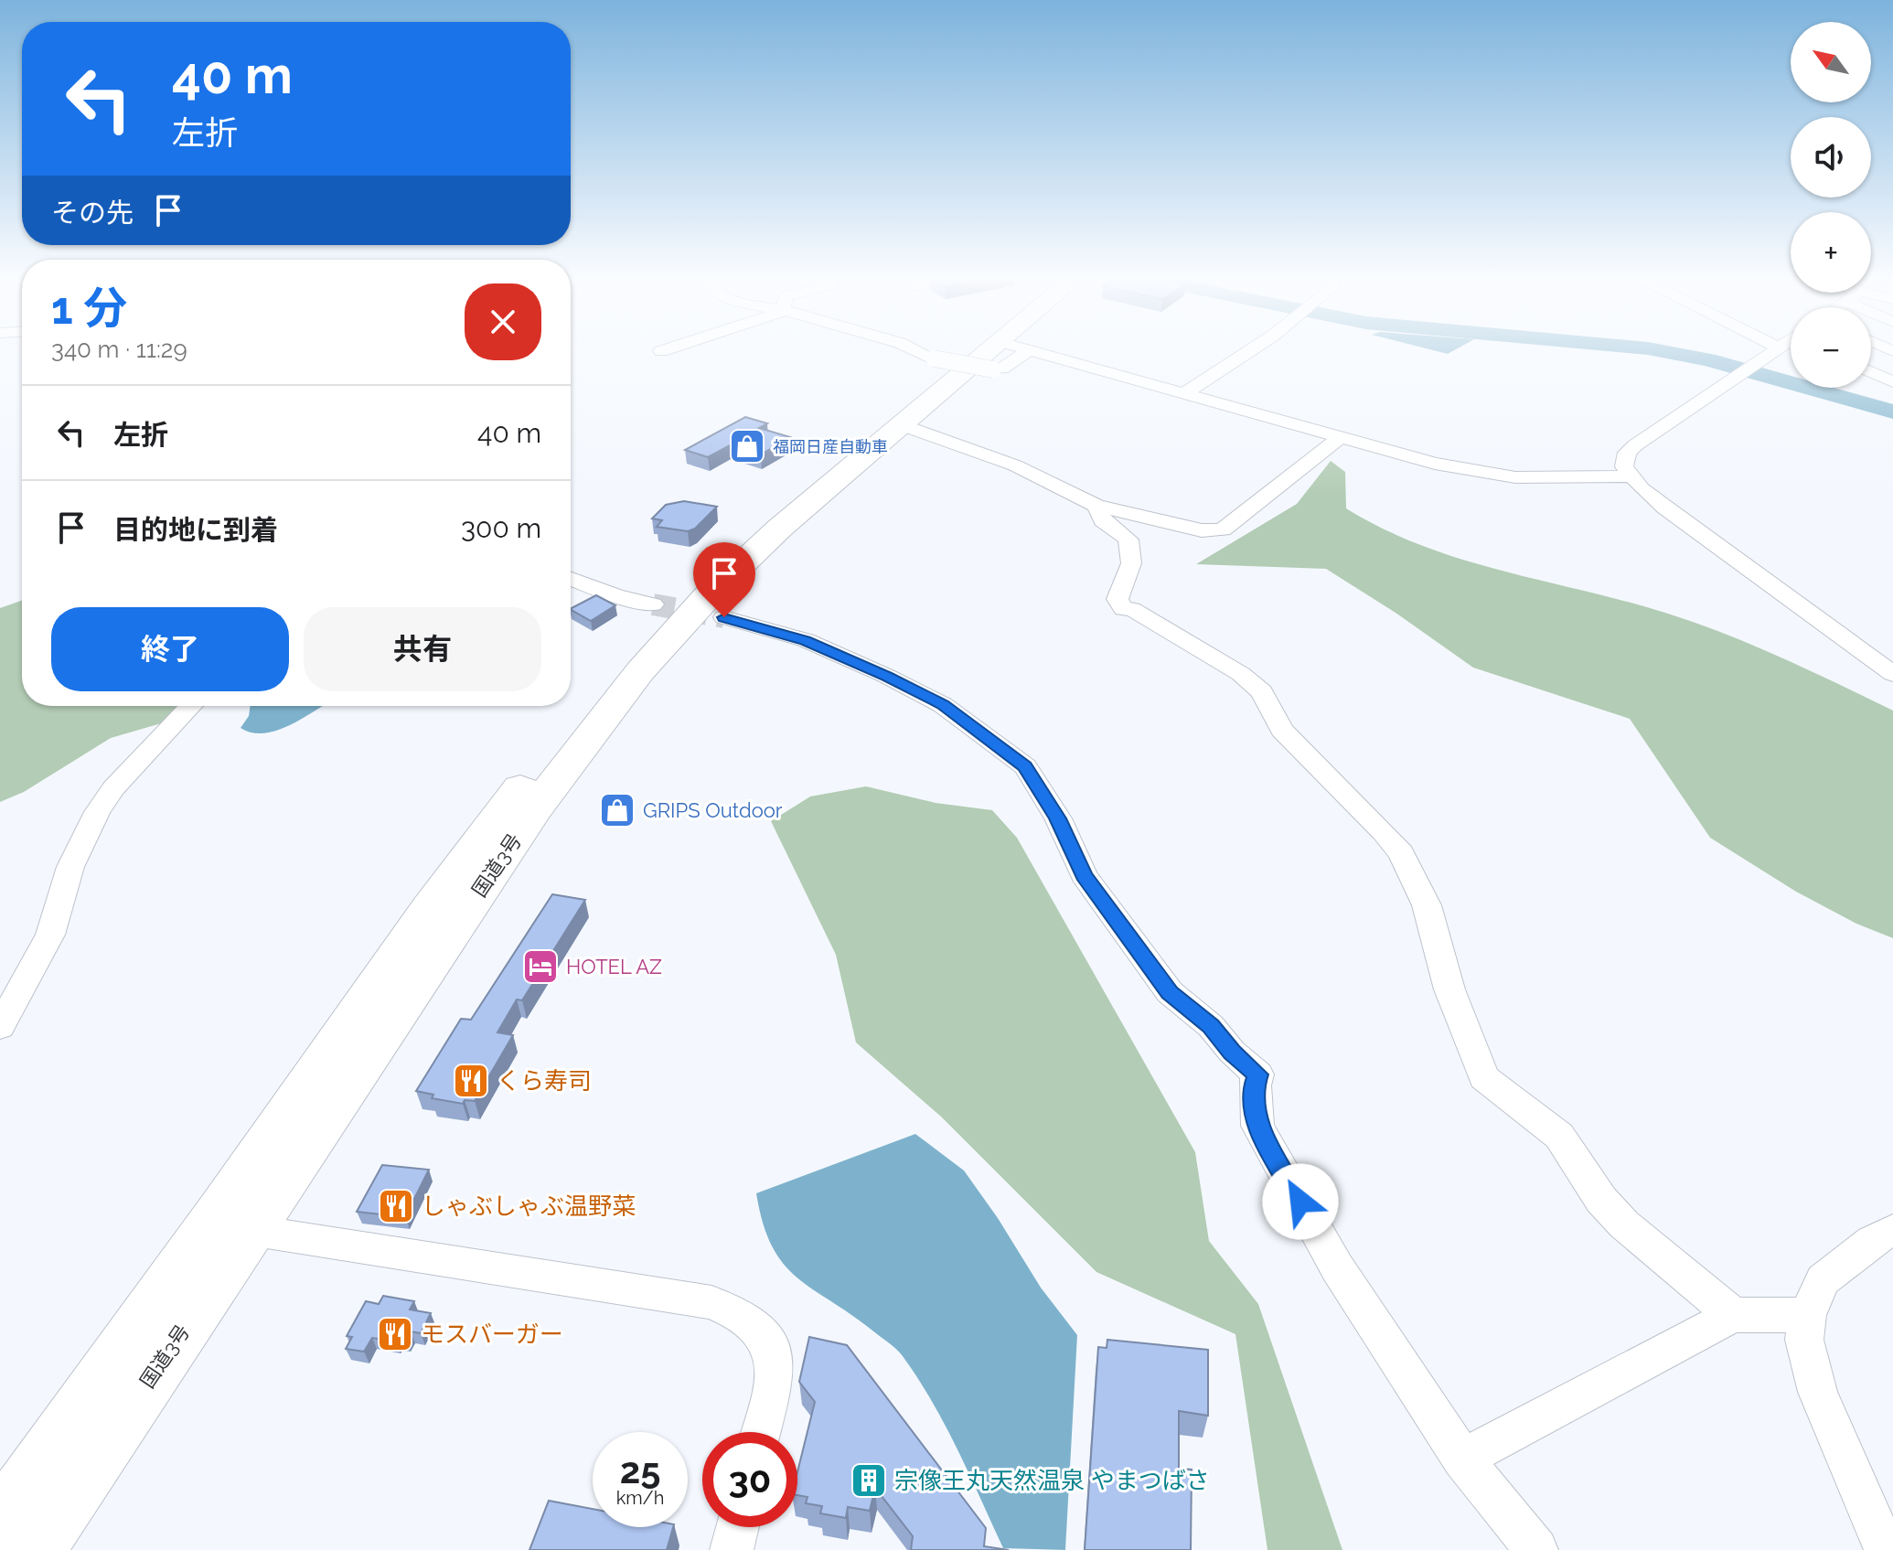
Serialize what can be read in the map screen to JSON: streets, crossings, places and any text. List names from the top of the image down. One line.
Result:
{"streets":{"highway":["国道3号"]},"places":{"shop":["福岡日産自動車","GRIPS Outdoor"],"hotel":["HOTEL AZ"],"restaurant":["くら寿司","しゃぶしゃぶ温野菜","モスバーガー"],"building":["宗像王丸天然温泉 やまつばさ"]},"north":"top left","page":{"map_buttons":["+","−"],"turn":["40 m","左折"],"then":"その先","heading":["1 分","340 m · 11:29"],"list":[{"name":"左折","value":"40 m"},{"name":"目的地に到着","value":"300 m"}],"buttons":["終了","共有"],"speed":"25 km/h","limit":"30"}}
